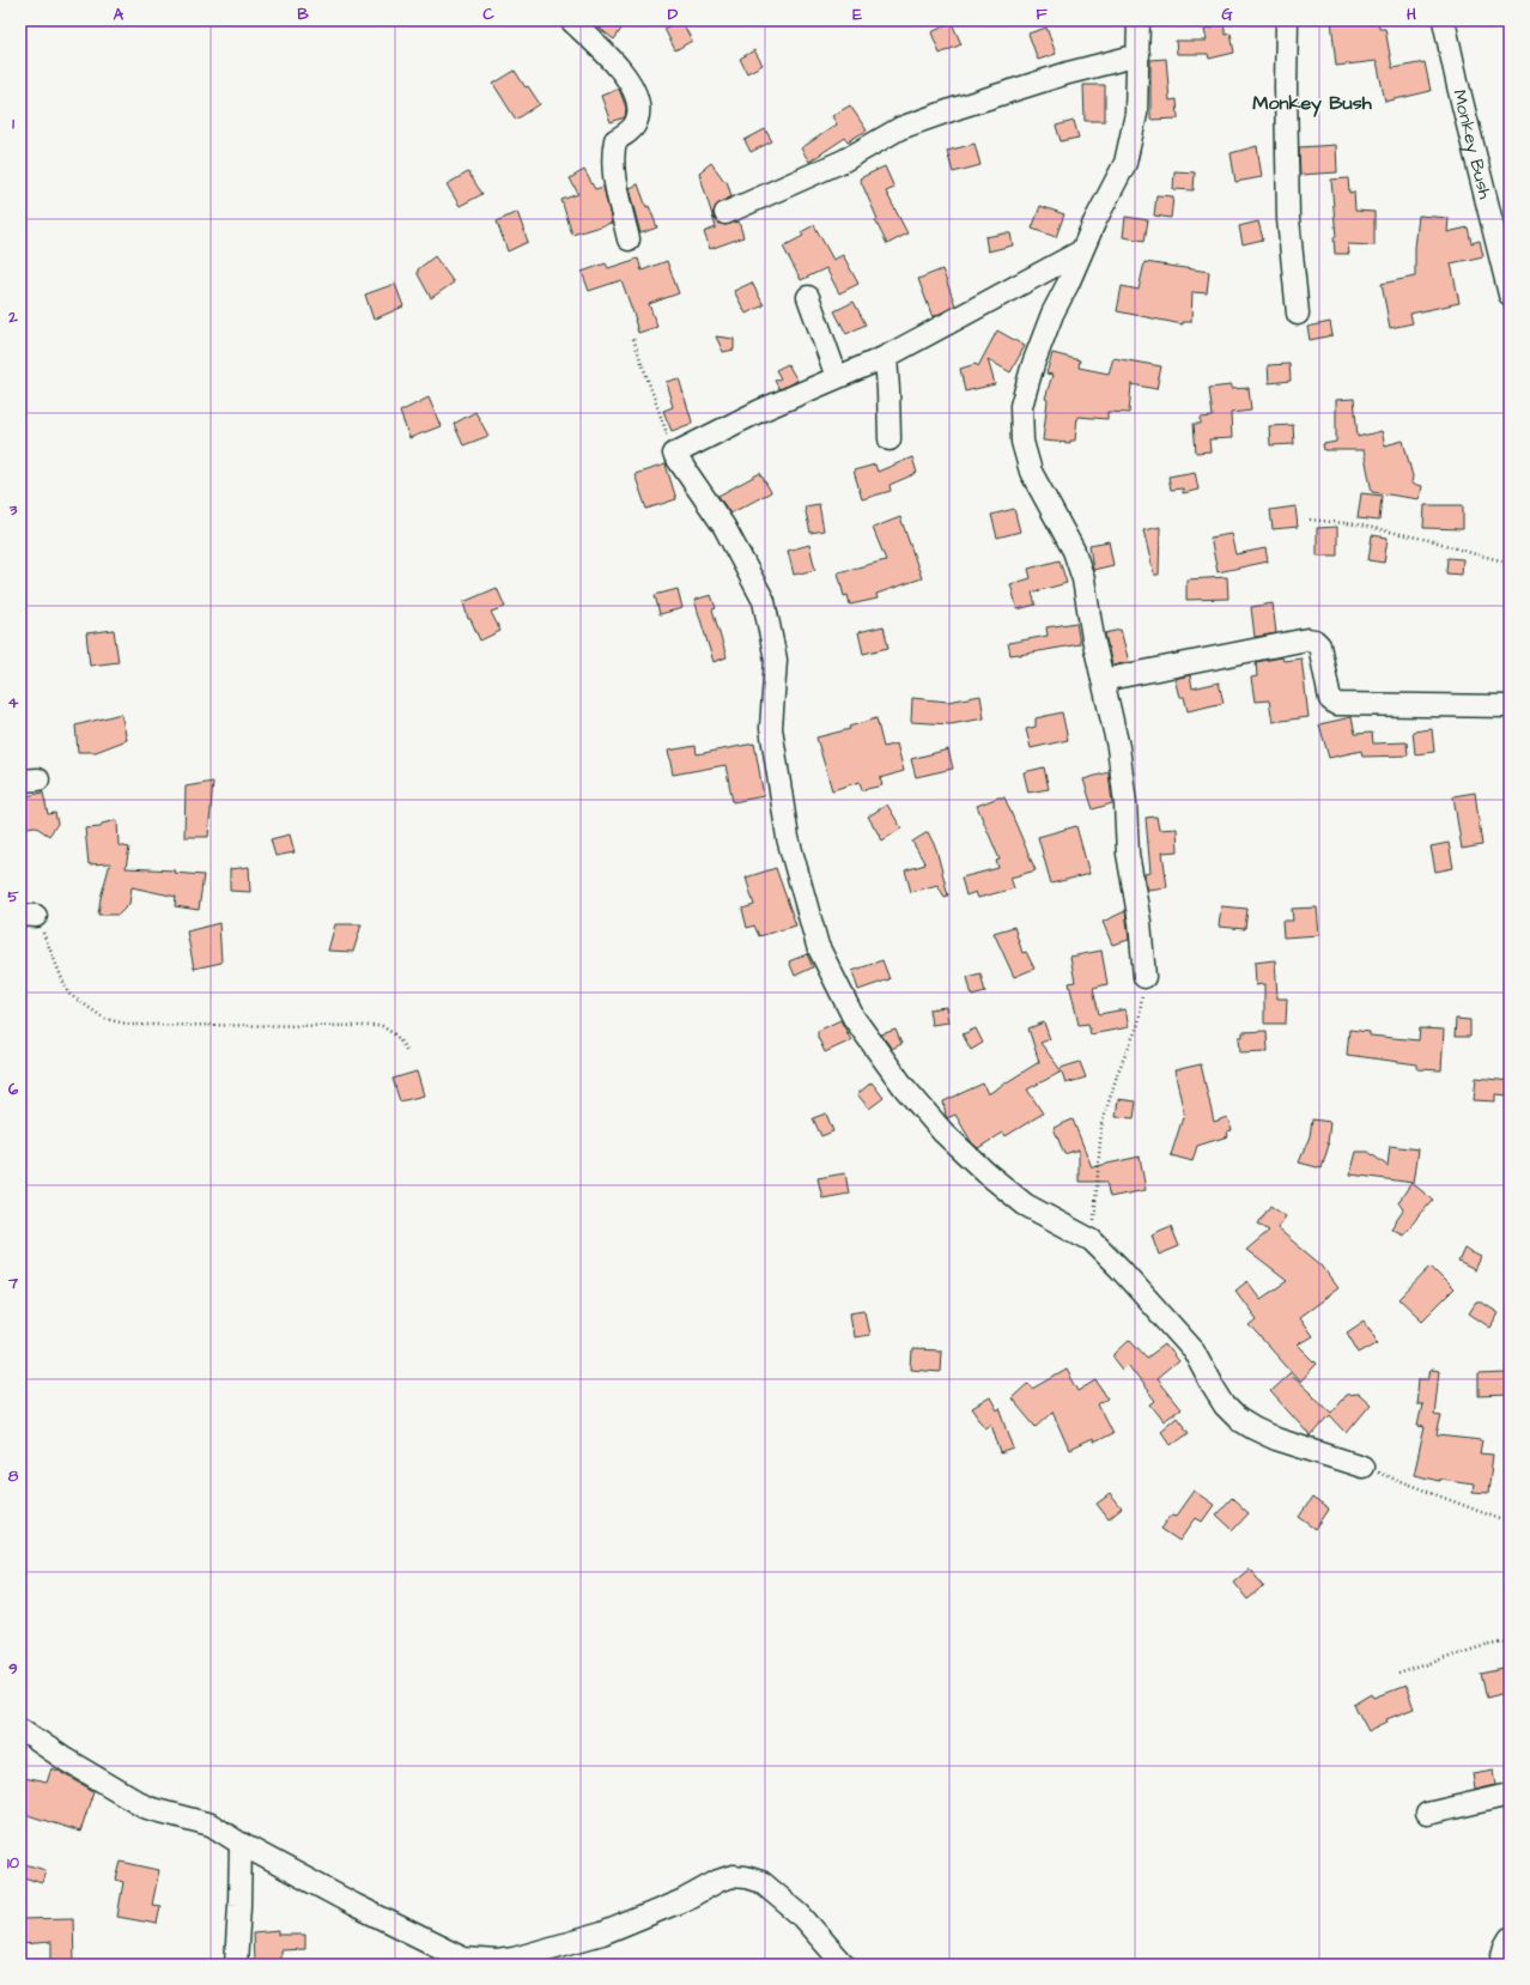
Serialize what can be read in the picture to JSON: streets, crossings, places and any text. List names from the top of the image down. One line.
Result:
{"streets":{"street":["Monkey Bush"]},"districts":["Monkey Bush"],"grid":{"columns":["A","B","C","D","E","F","G","H"],"rows":["1","2","3","4","5","6","7","8","9","10"]}}
